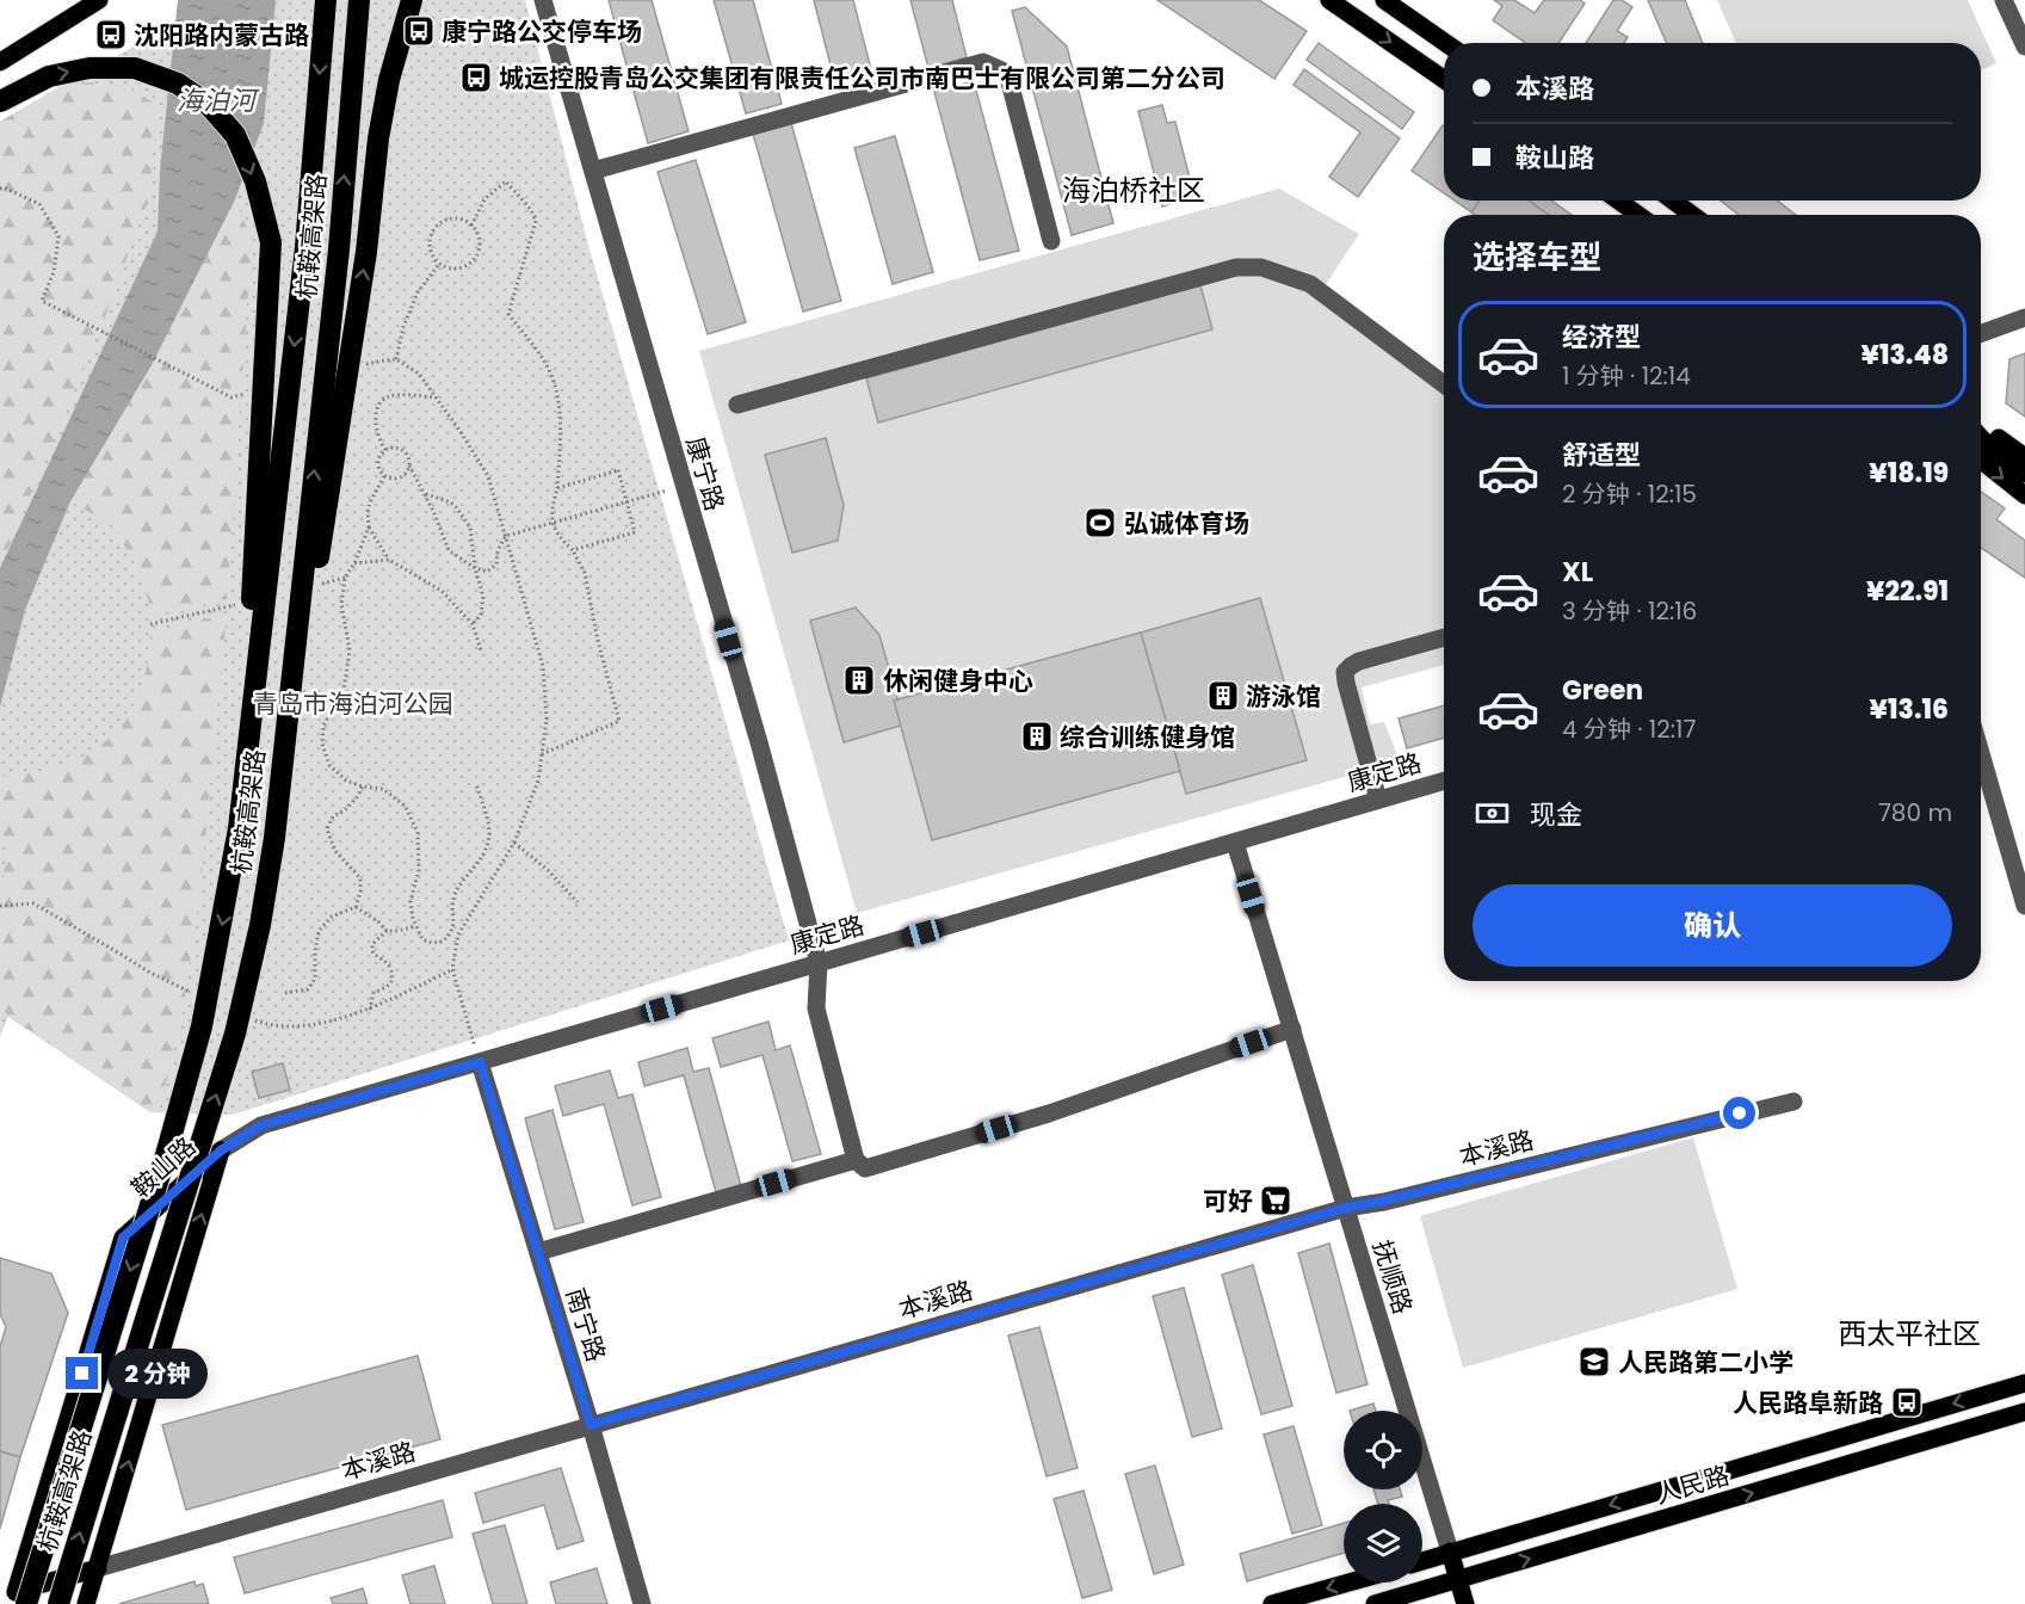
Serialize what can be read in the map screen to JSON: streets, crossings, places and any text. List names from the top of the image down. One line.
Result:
{"streets":{"highway":["杭鞍高架路"],"main road":["鞍山路","抚顺路","人民路"],"street":["康宁路","康定路","本溪路","南宁路"]},"crossings":[["杭鞍高架路","鞍山路"],["康宁路","康定路"],["康定路","鞍山路"],["康定路","抚顺路"],["康定路","南宁路"],["本溪路","鞍山路"],["本溪路","抚顺路"],["本溪路","南宁路"],["抚顺路","人民路"]],"districts":["海泊桥社区","西太平社区"],"water":["海泊河"],"parks":["青岛市海泊河公园"],"places":{"bus stop":["康宁路公交停车场","沈阳路内蒙古路","城运控股青岛公交集团有限责任公司市南巴士有限公司第二分公司","人民路阜新路"],"sports":["弘诚体育场"],"building":["休闲健身中心","游泳馆","综合训练健身馆"],"supermarket":["可好"],"school or university":["人民路第二小学"]},"page":{"banner":["本溪路","鞍山路"],"heading":"选择车型","list":[{"name":"经济型","note":"1 分钟 · 12:14","value":"¥13.48"},{"name":"舒适型","note":"2 分钟 · 12:15","value":"¥18.19"},{"name":"XL","note":"3 分钟 · 12:16","value":"¥22.91"},{"name":"Green","note":"4 分钟 · 12:17","value":"¥13.16"}],"pay":["现金","780 m"],"buttons":"确认","bubble":"2 分钟"}}
